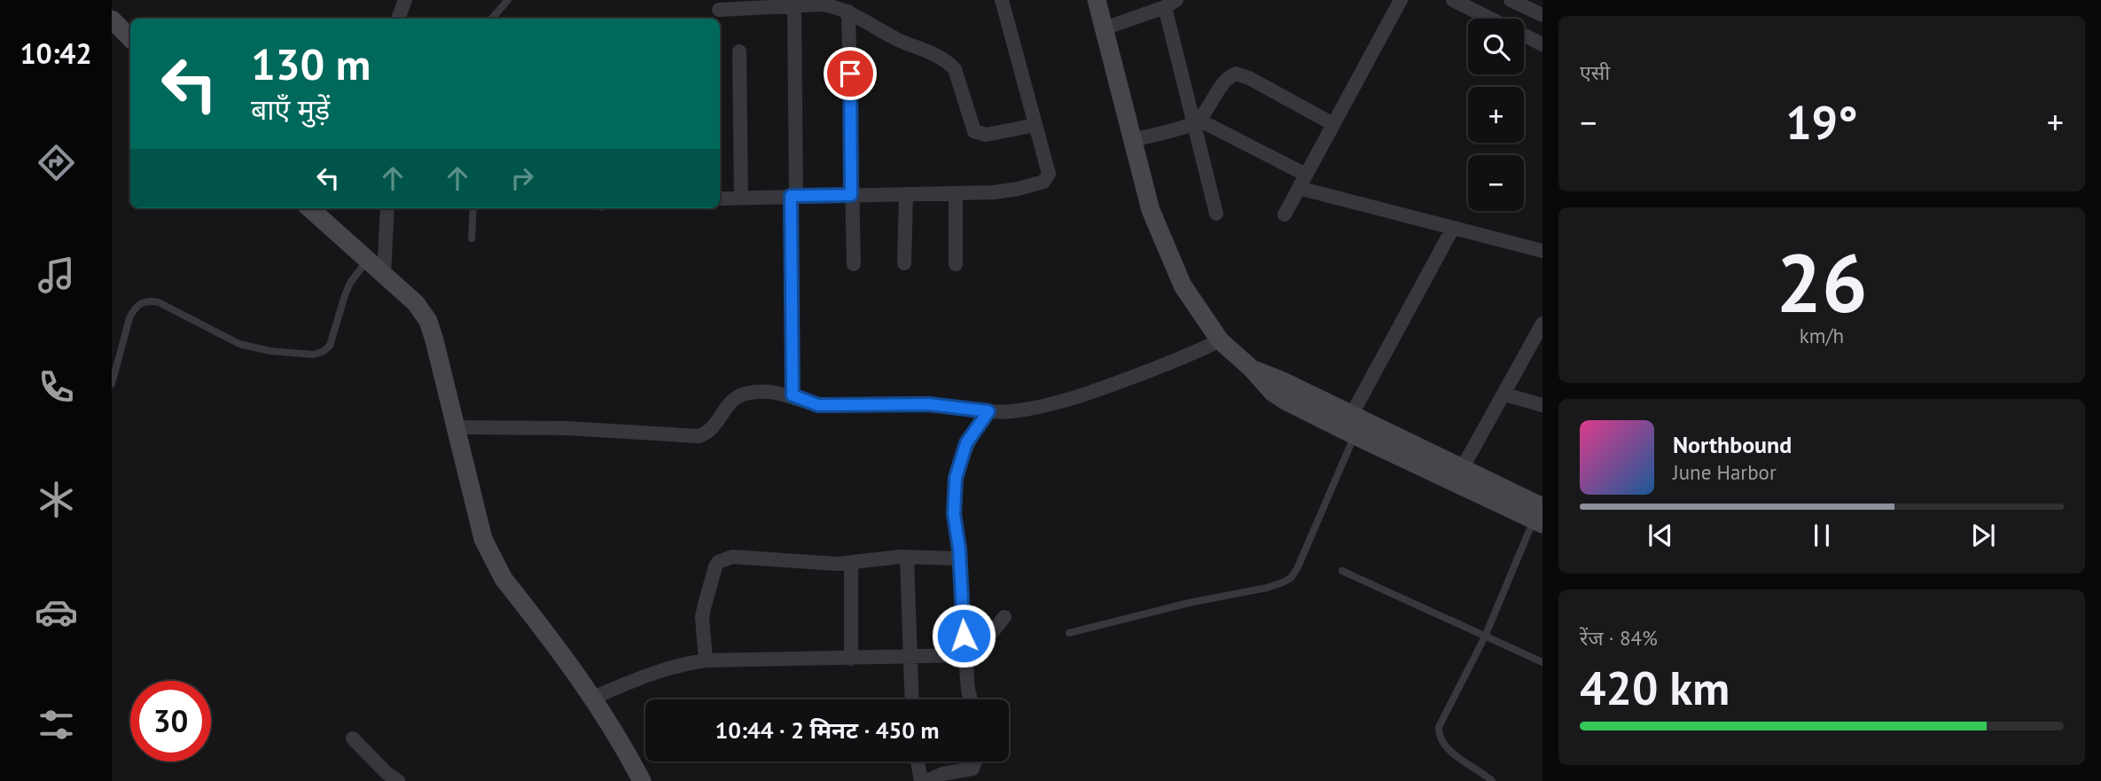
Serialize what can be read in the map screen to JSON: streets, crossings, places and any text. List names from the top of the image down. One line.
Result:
{"page":{"tabs":"10:42","tile":["एसी",["26","km/h"],["रेंज · 84%","420 km"]],"map_buttons":["+","−"],"turn":["130 m","बाएँ मुड़ें"],"heat":["−","19°","+"],"song":["Northbound","June Harbor"],"limit":"30","trip":"10:44 · 2 मिनट · 450 m"}}
